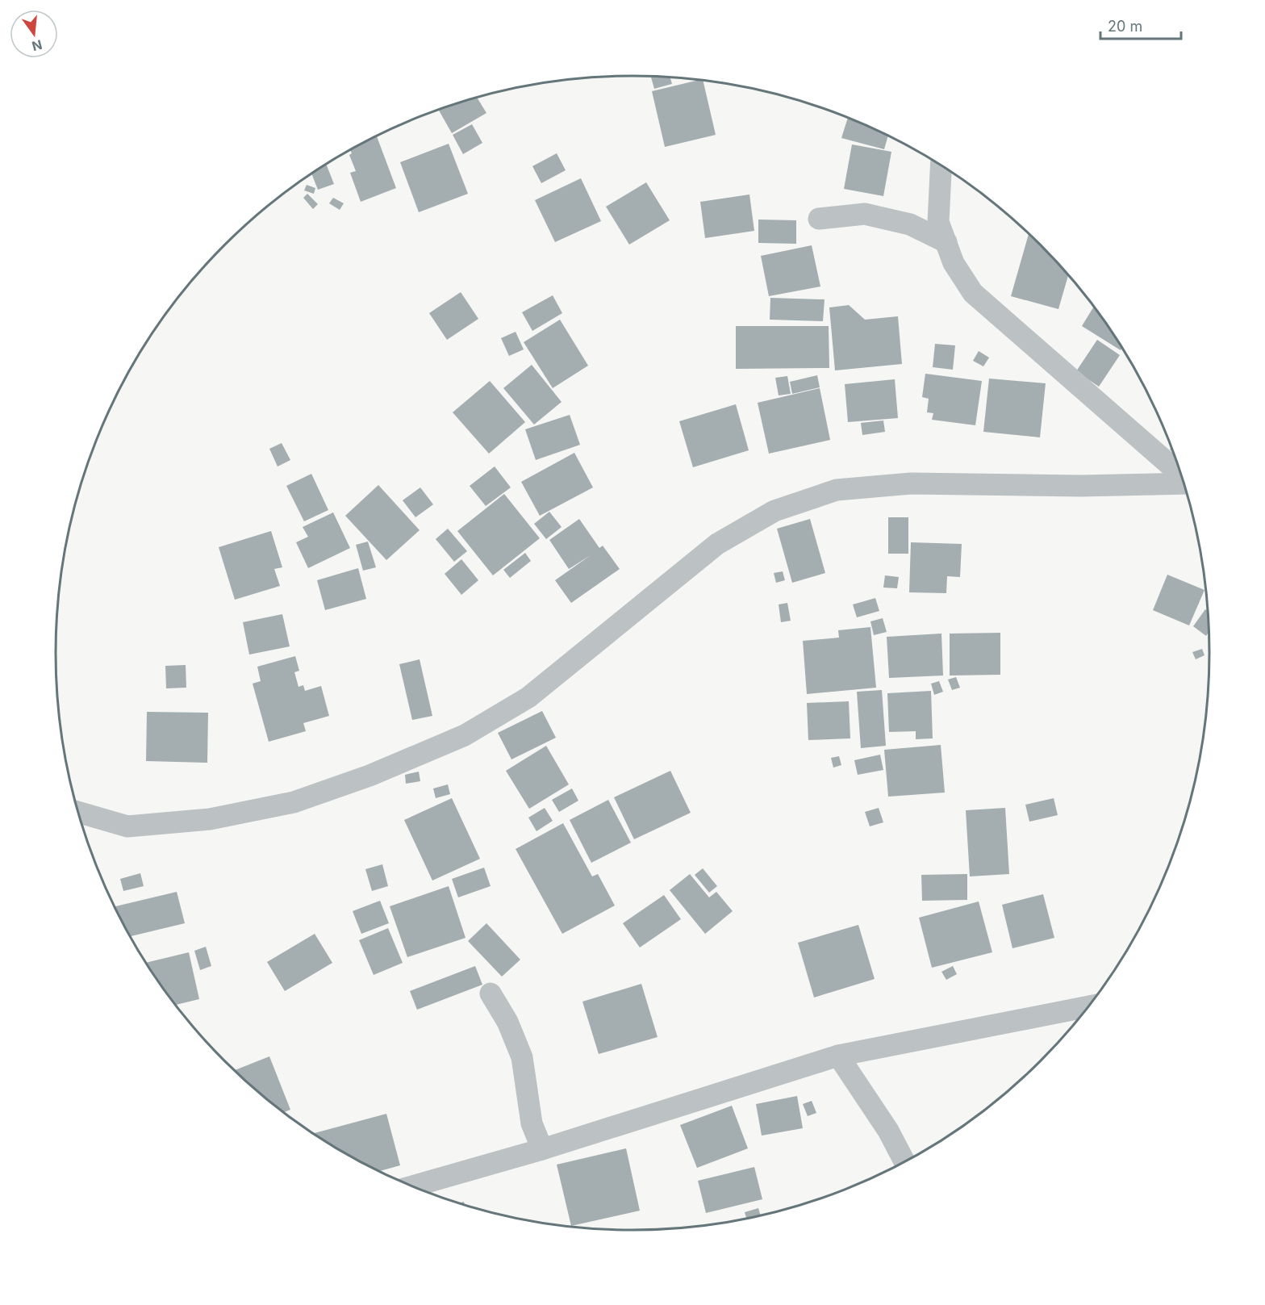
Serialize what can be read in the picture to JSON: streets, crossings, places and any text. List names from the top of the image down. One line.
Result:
{"scale_bar":"20 m","north":"bottom"}
